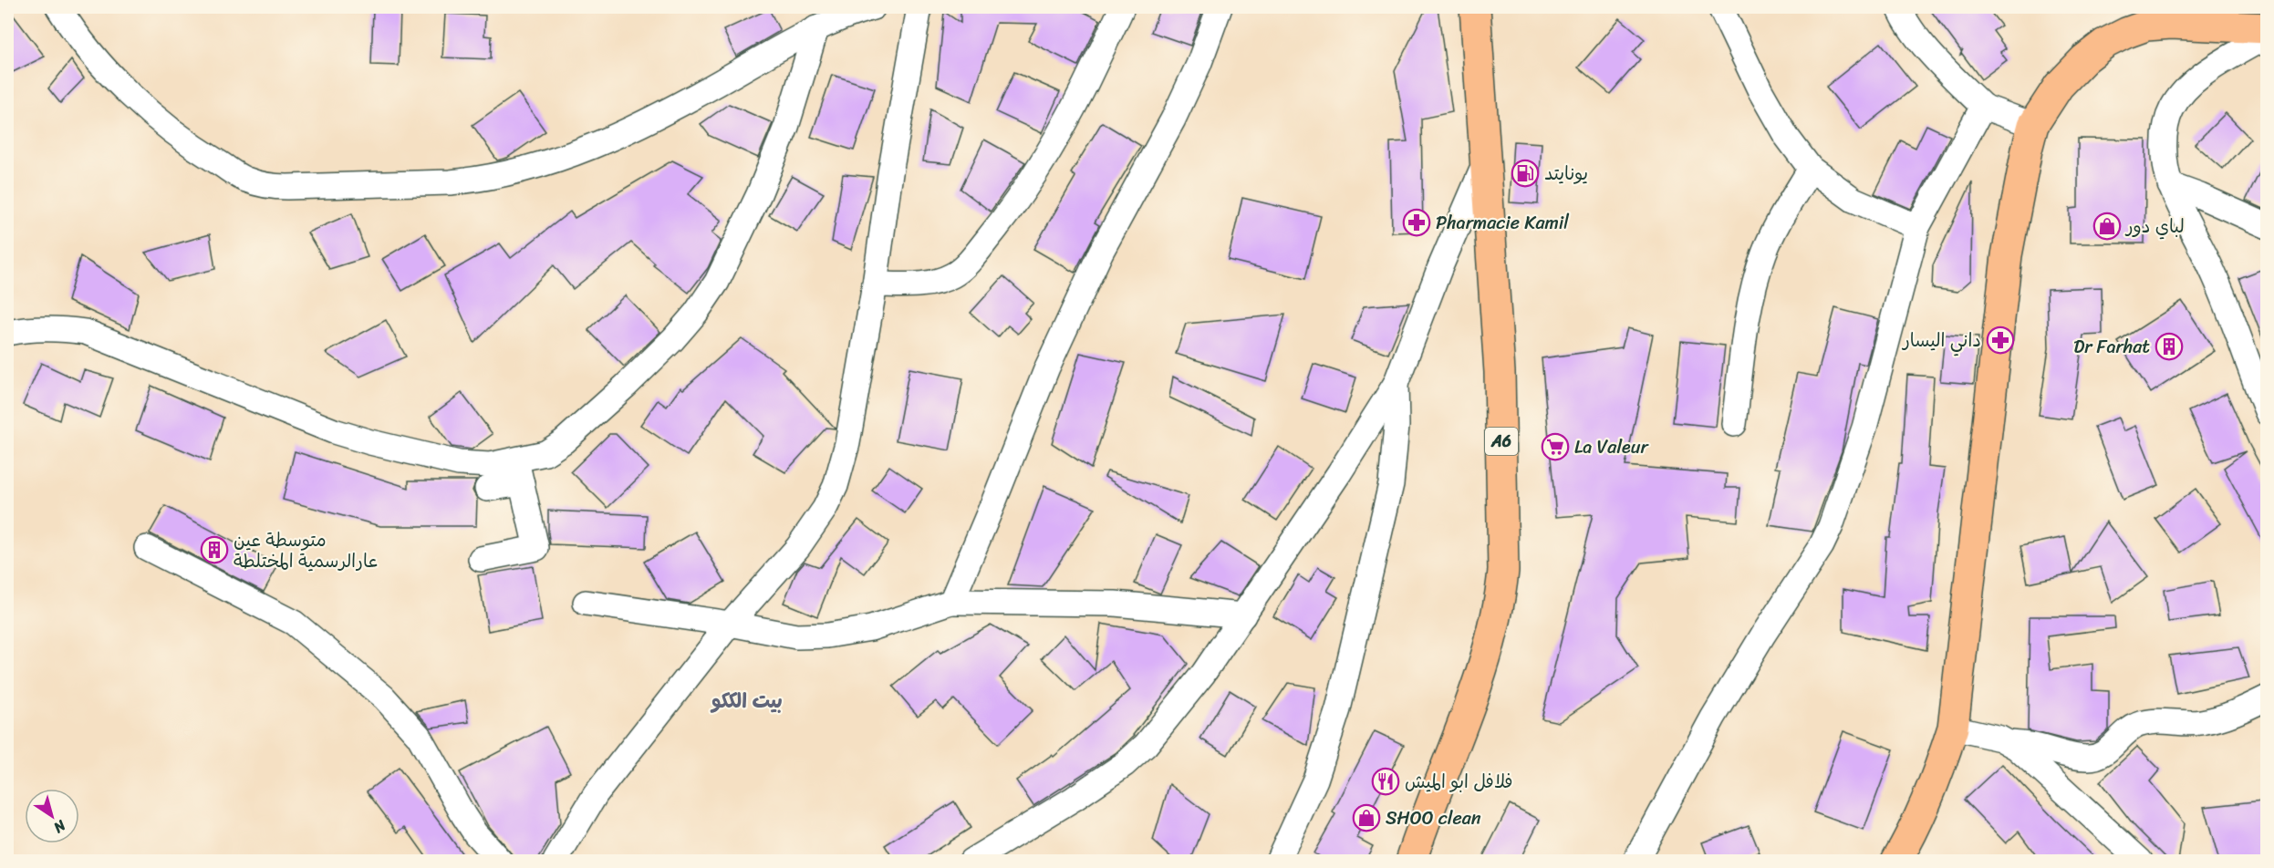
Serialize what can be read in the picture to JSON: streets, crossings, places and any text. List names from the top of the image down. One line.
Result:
{"streets":{"highway":["A6"]},"districts":["بيت الككو"],"places":{"fuel station":["يونايتد"],"pharmacy":["Pharmacie Kamil","داني اليسار"],"shop":["لباي دور","SHOO clean"],"building":["Dr Farhat","متوسطة عين عارالرسمية المختلطة"],"supermarket":["La Valeur"],"restaurant":["فلافل ابو الميش"]},"north":"bottom right"}
